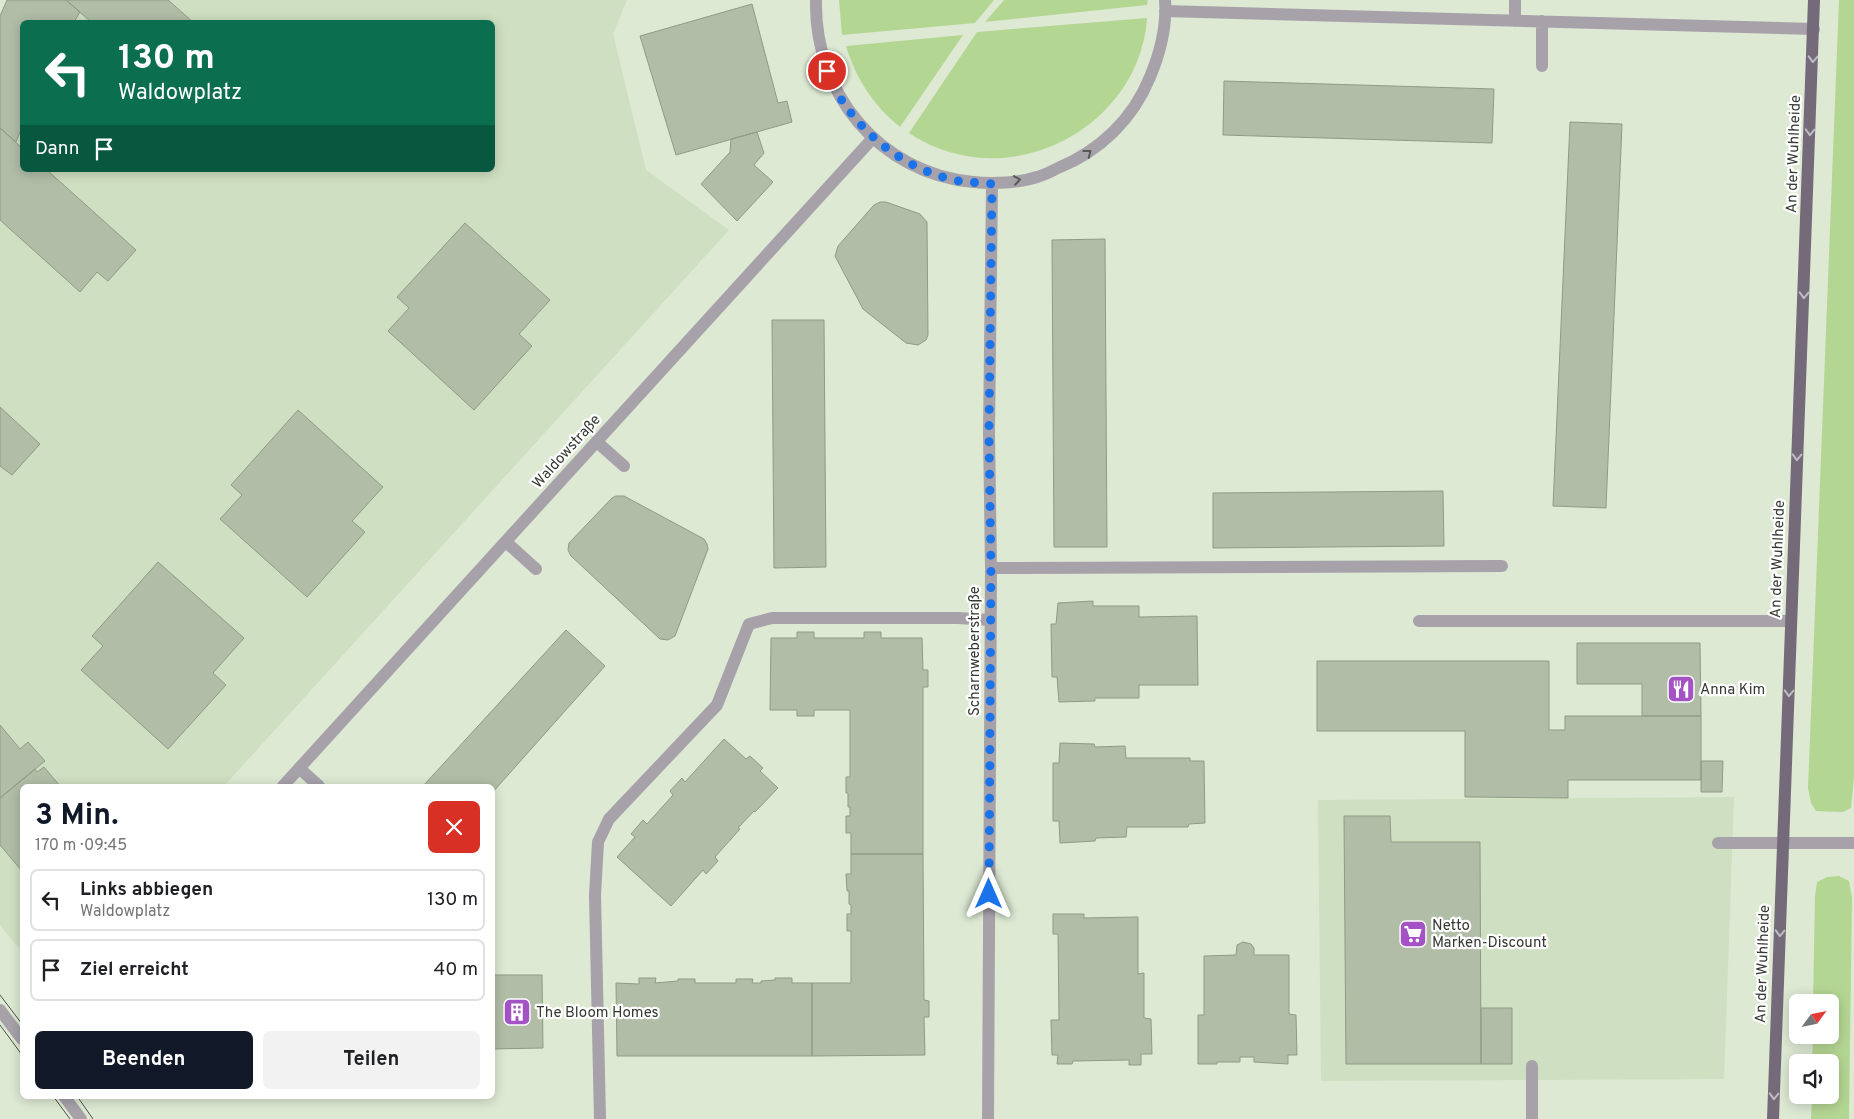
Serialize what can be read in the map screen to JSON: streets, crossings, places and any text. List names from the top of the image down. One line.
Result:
{"streets":{"main road":["An der Wuhlheide"],"street":["Waldowstraße","Scharnweberstraße"]},"one_way":["An der Wuhlheide"],"places":{"restaurant":["Anna Kim"],"supermarket":["Netto Marken-Discount"],"building":["The Bloom Homes"]},"north":"top right","page":{"turn":["130 m","Waldowplatz"],"then":"Dann","heading":["3 Min.","170 m · 09:45"],"list":[{"name":"Links abbiegen","note":"Waldowplatz","value":"130 m"},{"name":"Ziel erreicht","value":"40 m"}],"buttons":["Beenden","Teilen"]}}
